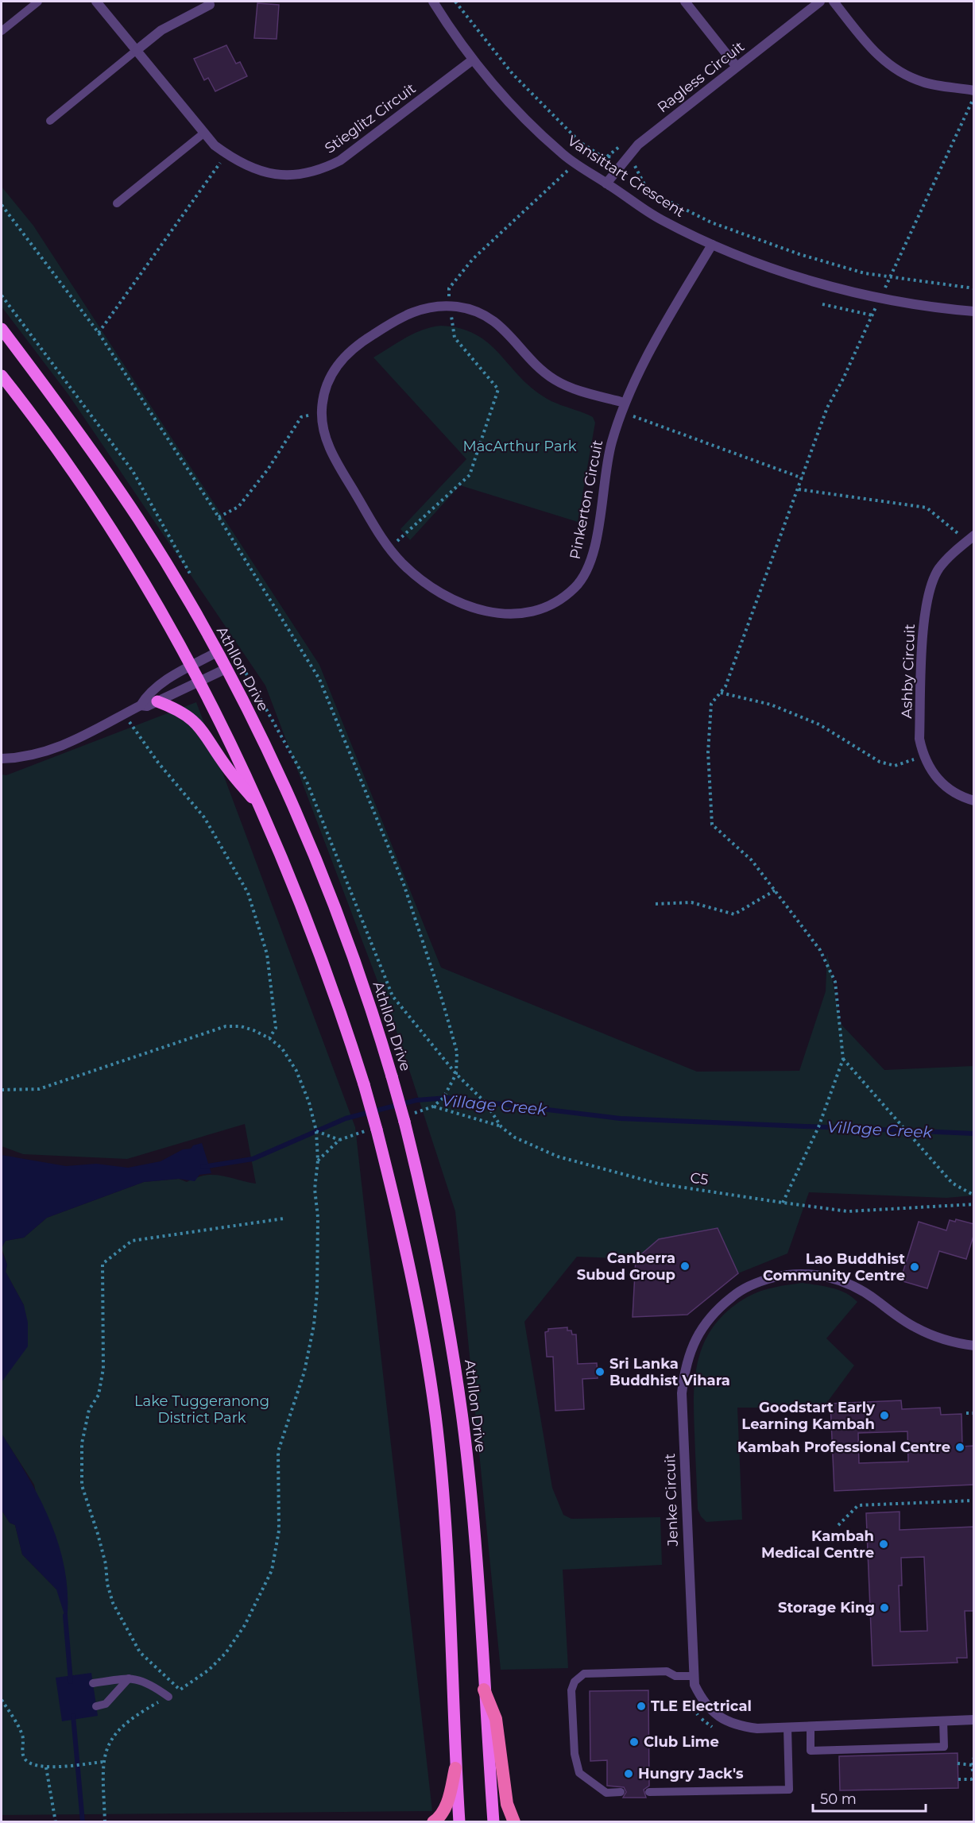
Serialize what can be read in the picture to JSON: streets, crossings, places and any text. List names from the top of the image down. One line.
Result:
{"streets":{"main road":["Athllon Drive"],"street":["Ragless Circuit","Stieglitz Circuit","Vansittart Crescent","Pinkerton Circuit","Ashby Circuit","Jenke Circuit"],"path":["C5"]},"crossings":[["Ragless Circuit","Vansittart Crescent"],["Stieglitz Circuit","Vansittart Crescent"],["Vansittart Crescent","Pinkerton Circuit"]],"water":["Village Creek"],"parks":["MacArthur Park","Lake Tuggeranong District Park"],"places":["Canberra Subud Group","Lao Buddhist Community Centre","Sri Lanka Buddhist Vihara","Goodstart Early Learning Kambah","Kambah Professional Centre","Kambah Medical Centre","Storage King","TLE Electrical","Club Lime","Hungry Jack's"],"scale_bar":"50 m"}
